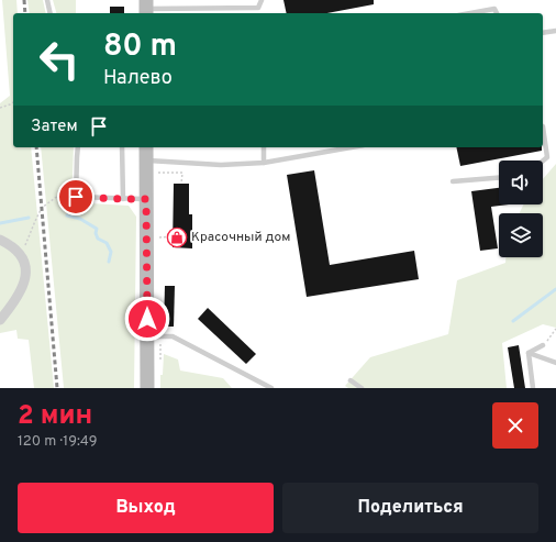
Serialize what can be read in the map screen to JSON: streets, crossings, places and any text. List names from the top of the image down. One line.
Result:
{"places":{"shop":["Красочный дом"]},"page":{"turn":["80 m","Налево"],"then":"Затем","heading":["2 мин","120 m · 19:49"],"buttons":["Выход","Поделиться"]}}
